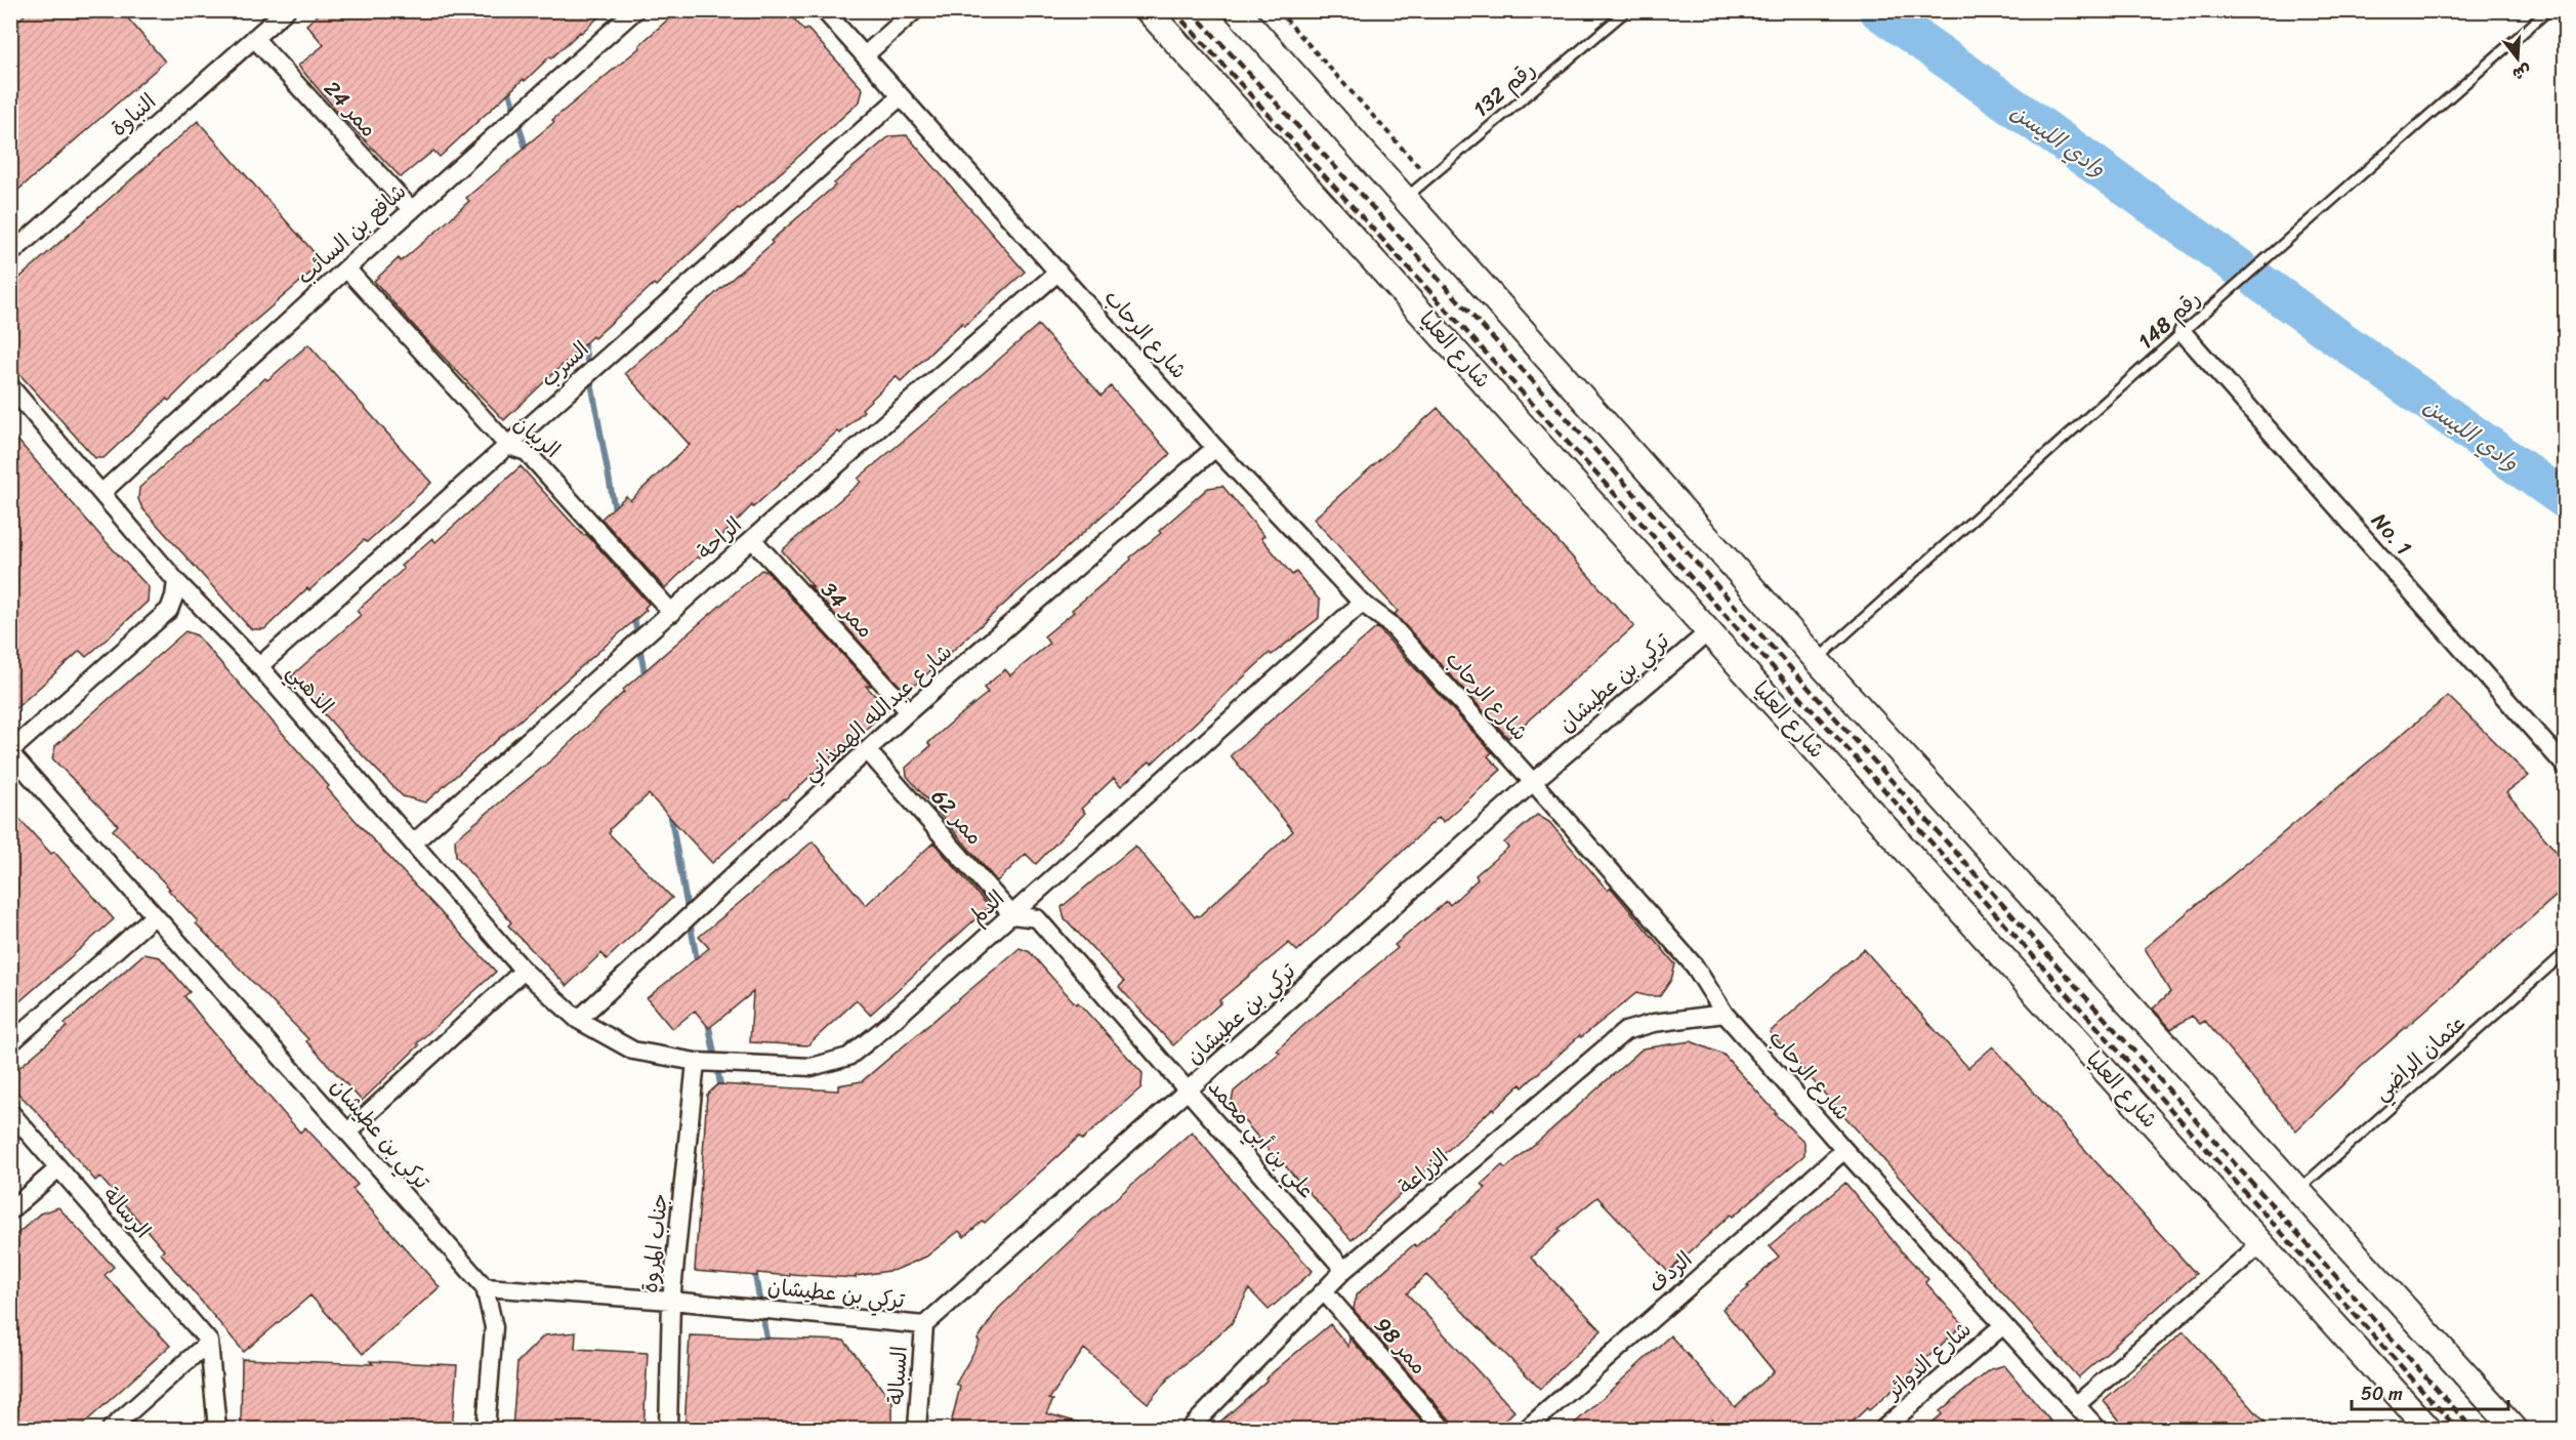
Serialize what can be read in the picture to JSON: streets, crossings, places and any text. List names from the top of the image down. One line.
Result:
{"streets":{"main road":["شارع العليا"],"street":["ممر 24","النباوة","شافع بن السائب","شارع الرحاب","السرب","الربيان","No. 1","الراحة","ممر 34","تركي بن عطيشان","الذهبي","شارع عبدالله الهمذاني","ممر 62","الدلم","علي بن أبي محمد","الزراعة","الرسالة","جناب المروة","الردف","ممر 98","شارع الدوائر","السبالة"],"lane":["رقم 132","رقم 148","عثمان الراضي"]},"crossings":[["ممر 24","النباوة"],["ممر 24","شافع بن السائب"],["شافع بن السائب","الربيان"],["شافع بن السائب","الذهبي"],["رقم 148","No. 1"],["شارع الرحاب","السرب"],["شارع الرحاب","الراحة"],["شارع الرحاب","تركي بن عطيشان"],["شارع الرحاب","شارع عبدالله الهمذاني"],["شارع الرحاب","الدلم"],["شارع الرحاب","الزراعة"],["شارع الرحاب","الردف"],["شارع الرحاب","شارع الدوائر"],["شارع العليا","تركي بن عطيشان"],["السرب","الربيان"],["السرب","الذهبي"],["الربيان","الراحة"],["الراحة","ممر 34"],["الراحة","الذهبي"],["ممر 34","شارع عبدالله الهمذاني"],["تركي بن عطيشان","علي بن أبي محمد"],["تركي بن عطيشان","جناب المروة"],["تركي بن عطيشان","السبالة"],["الذهبي","شارع عبدالله الهمذاني"],["الذهبي","الدلم"],["شارع عبدالله الهمذاني","ممر 62"],["شارع عبدالله الهمذاني","الدلم"],["ممر 62","الدلم"],["ممر 62","علي بن أبي محمد"],["الدلم","علي بن أبي محمد"],["الدلم","جناب المروة"],["علي بن أبي محمد","الزراعة"],["الزراعة","ممر 98"]],"water":["وادي الليسن"],"scale_bar":"50 m","north":"bottom"}
